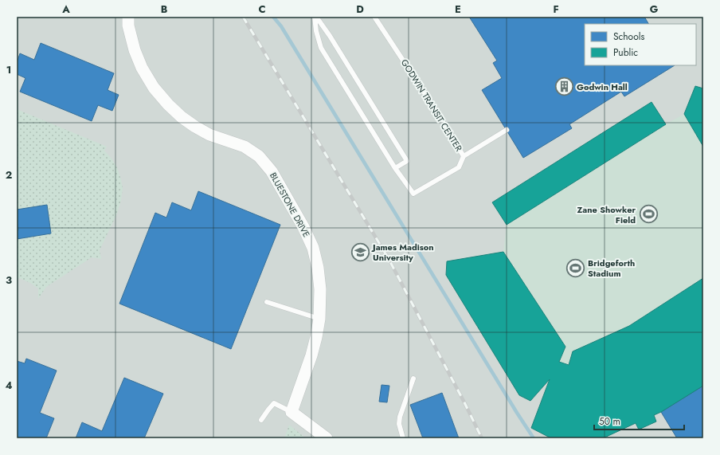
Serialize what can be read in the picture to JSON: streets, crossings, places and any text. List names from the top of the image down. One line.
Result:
{"streets":{"street":["BLUESTONE DRIVE"],"lane":["GODWIN TRANSIT CENTER"]},"places":{"building":["Godwin Hall"],"sports":["Zane Showker Field","Bridgeforth Stadium"],"school or university":["James Madison University"]},"legend":["Schools","Public"],"scale_bar":"50 m","grid":{"columns":["A","B","C","D","E","F","G"],"rows":["1","2","3","4"]}}
